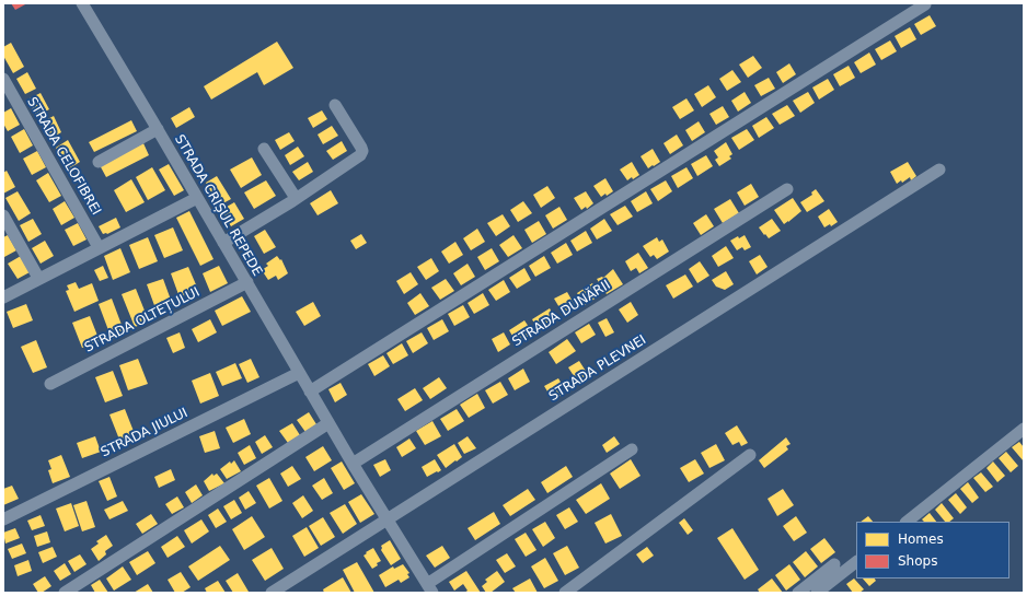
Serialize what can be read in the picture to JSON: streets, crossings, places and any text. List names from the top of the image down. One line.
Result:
{"streets":{"street":["STRADA CELOFIBREI","STRADA CRIȘUL REPEDE","STRADA DUNĂRII","STRADA OLTEȚULUI","STRADA PLEVNEI","STRADA JIULUI"]},"crossings":[["STRADA CRIȘUL REPEDE","STRADA DUNĂRII"],["STRADA CRIȘUL REPEDE","STRADA OLTEȚULUI"],["STRADA CRIȘUL REPEDE","STRADA PLEVNEI"],["STRADA CRIȘUL REPEDE","STRADA JIULUI"]],"legend":["Homes","Shops"]}
